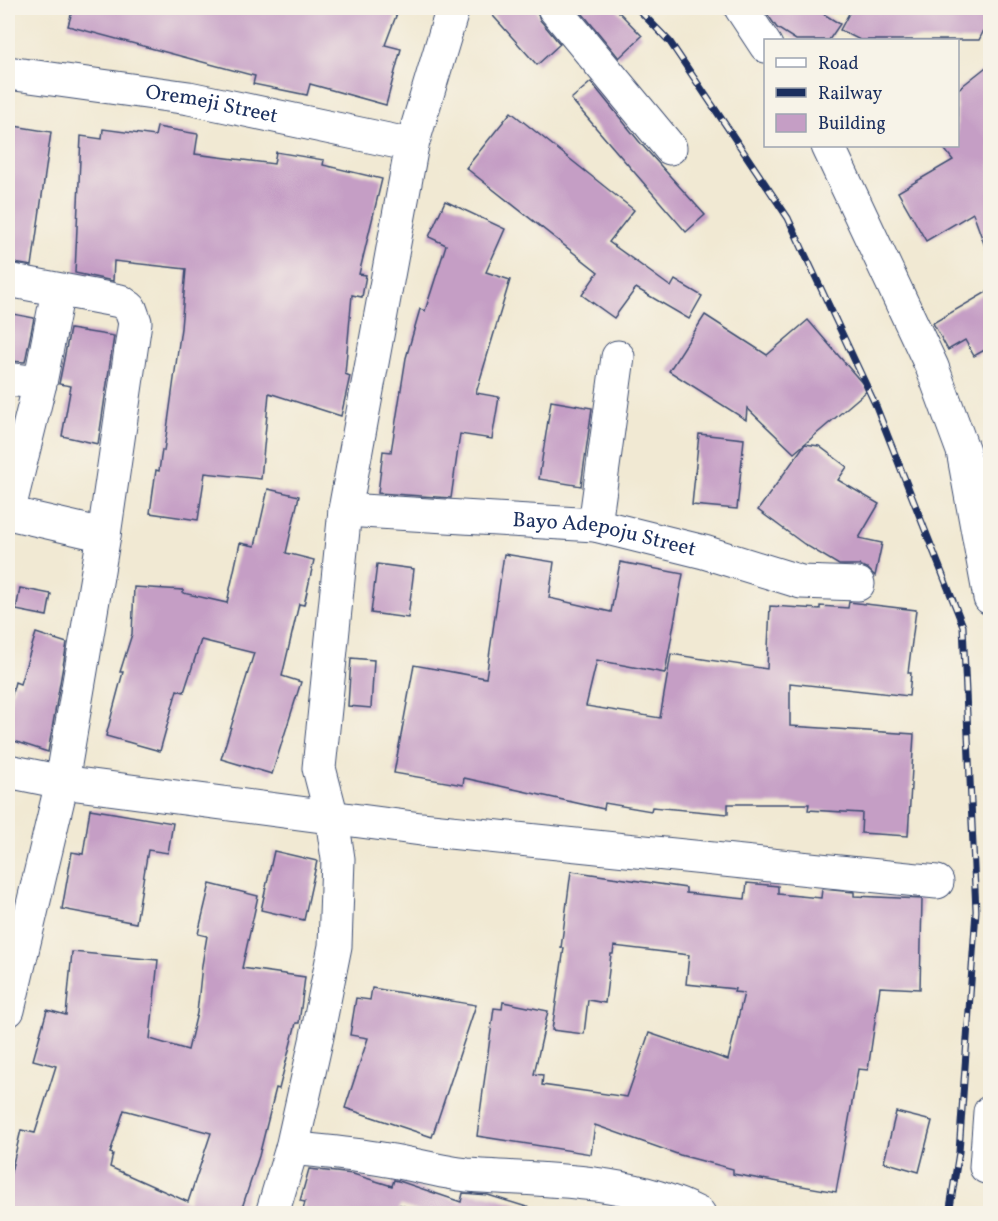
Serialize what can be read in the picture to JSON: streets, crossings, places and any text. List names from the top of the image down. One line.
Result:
{"streets":{"street":["Oremeji Street","Bayo Adepoju Street"]},"legend":["Road","Railway","Building"]}
